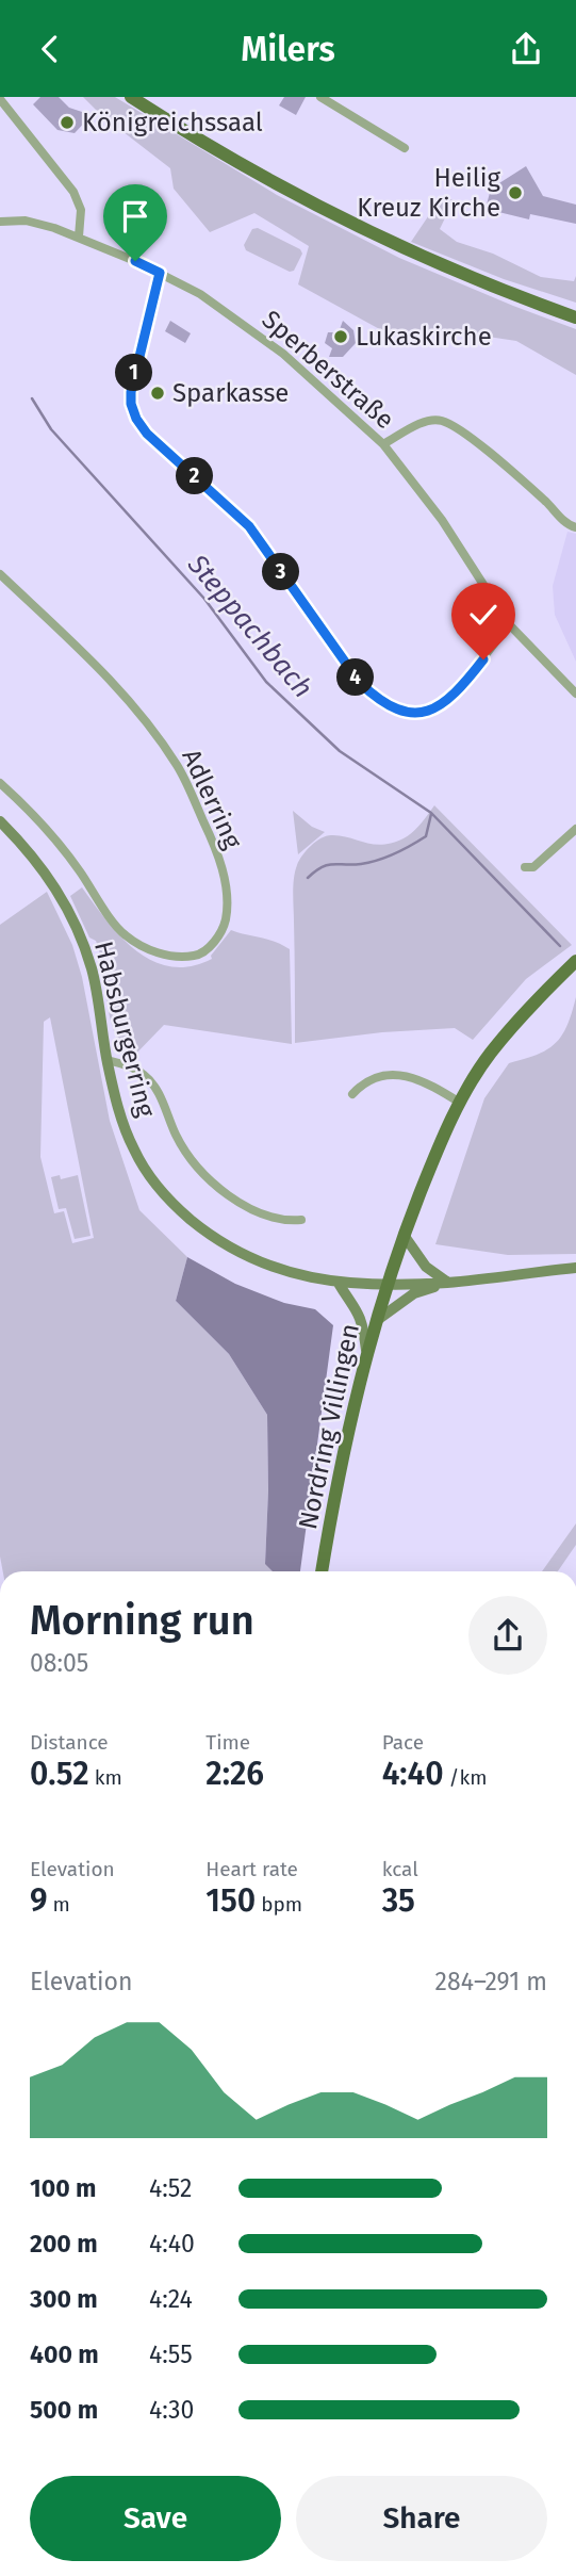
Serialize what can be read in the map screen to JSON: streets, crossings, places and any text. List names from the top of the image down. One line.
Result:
{"streets":{"main road":["Nordring Villingen"],"street":["Sperberstraße","Adlerring","Habsburgerring"]},"crossings":[["Habsburgerring","Nordring Villingen"]],"water":["Steppachbach"],"places":["Königreichssaal","Heilig Kreuz Kirche","Lukaskirche","Sparkasse"],"page":{"header":"Milers","pins":["1","2","3","4"],"heading":["Morning run","08:05"],"stats":[["Distance","0.52 km"],["Time","2:26"],["Pace","4:40 /km"],["Elevation","9 m"],["Heart rate","150 bpm"],["kcal","35"]],"chart":["Elevation","284–291 m"],"list":[{"name":"100 m","note":"4:52"},{"name":"200 m","note":"4:40"},{"name":"300 m","note":"4:24"},{"name":"400 m","note":"4:55"},{"name":"500 m","note":"4:30"}],"buttons":["Save","Share"]}}
